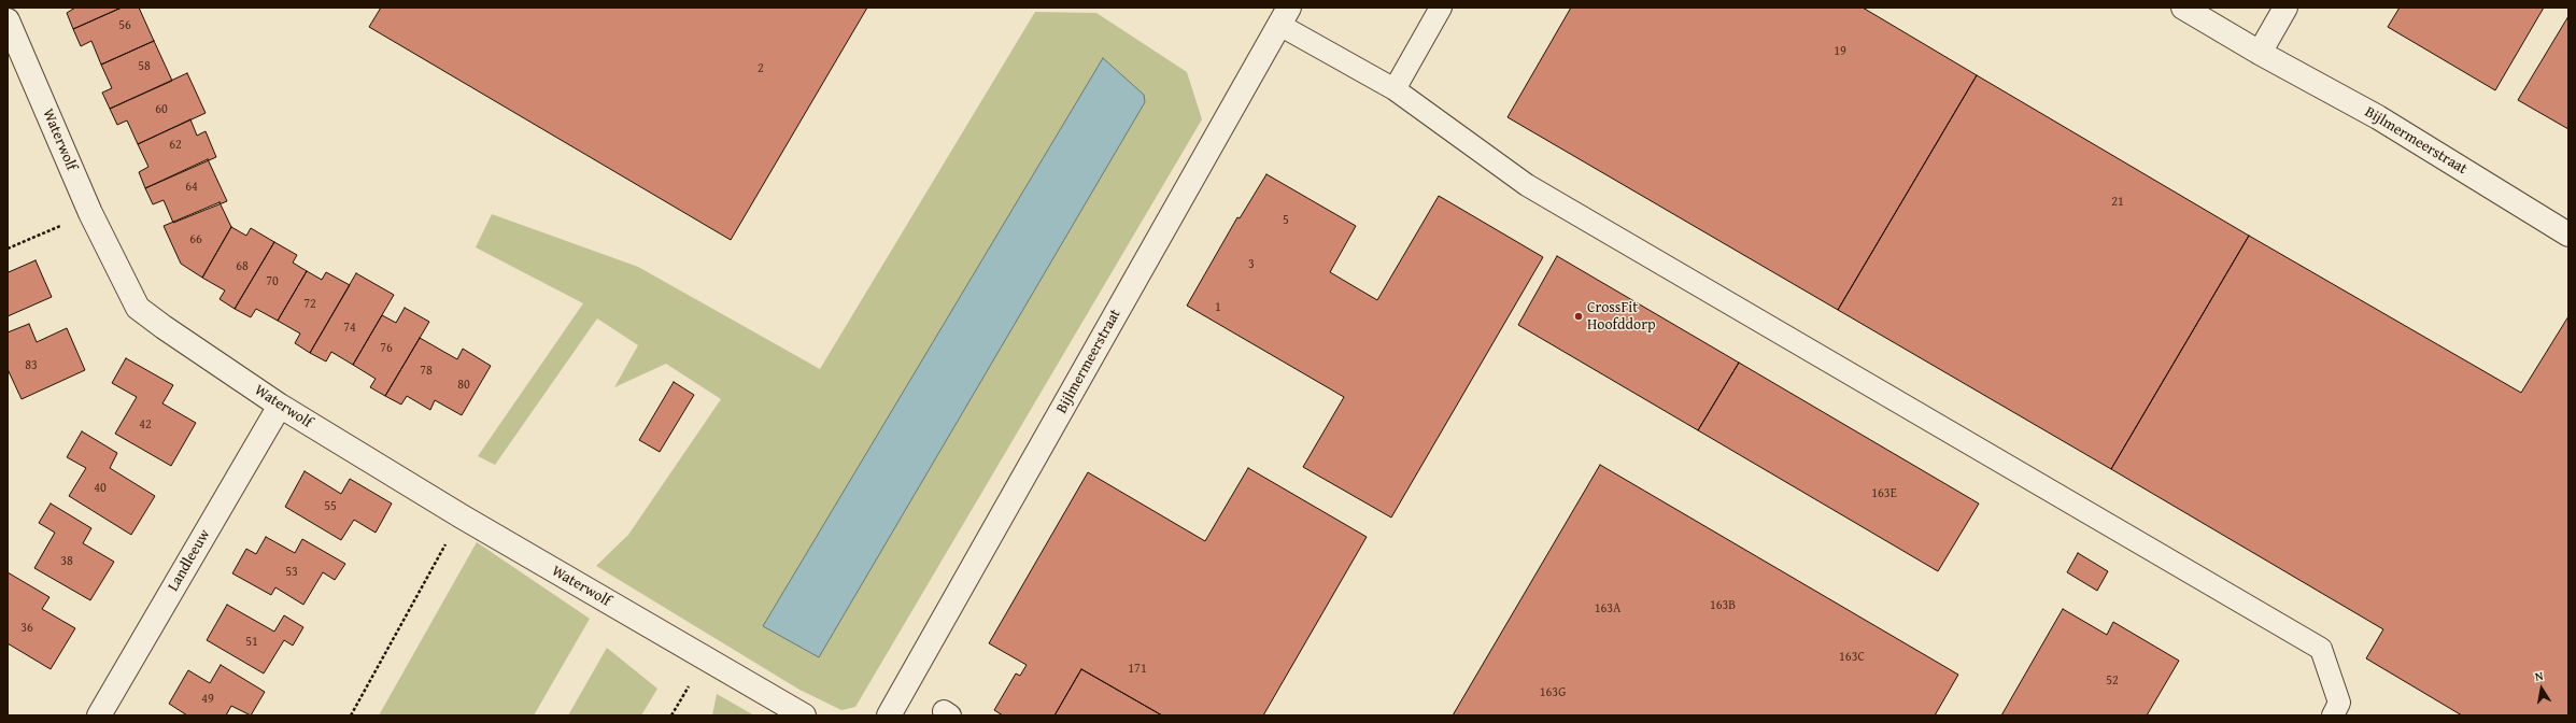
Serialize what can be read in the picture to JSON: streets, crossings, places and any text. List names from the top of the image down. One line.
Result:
{"streets":{"street":["Waterwolf","Bijlmermeerstraat","Landleeuw"]},"crossings":[["Waterwolf","Landleeuw"]],"places":["CrossFit Hoofddorp"],"house_numbers":["56","19","58","2","60","62","64","21","5","66","3","68","70","72","1","74","76","83","78","80","42","40","163E","55","38","53","163B","163A","36","51","163C","171","52","163G","49"],"north":"top"}
